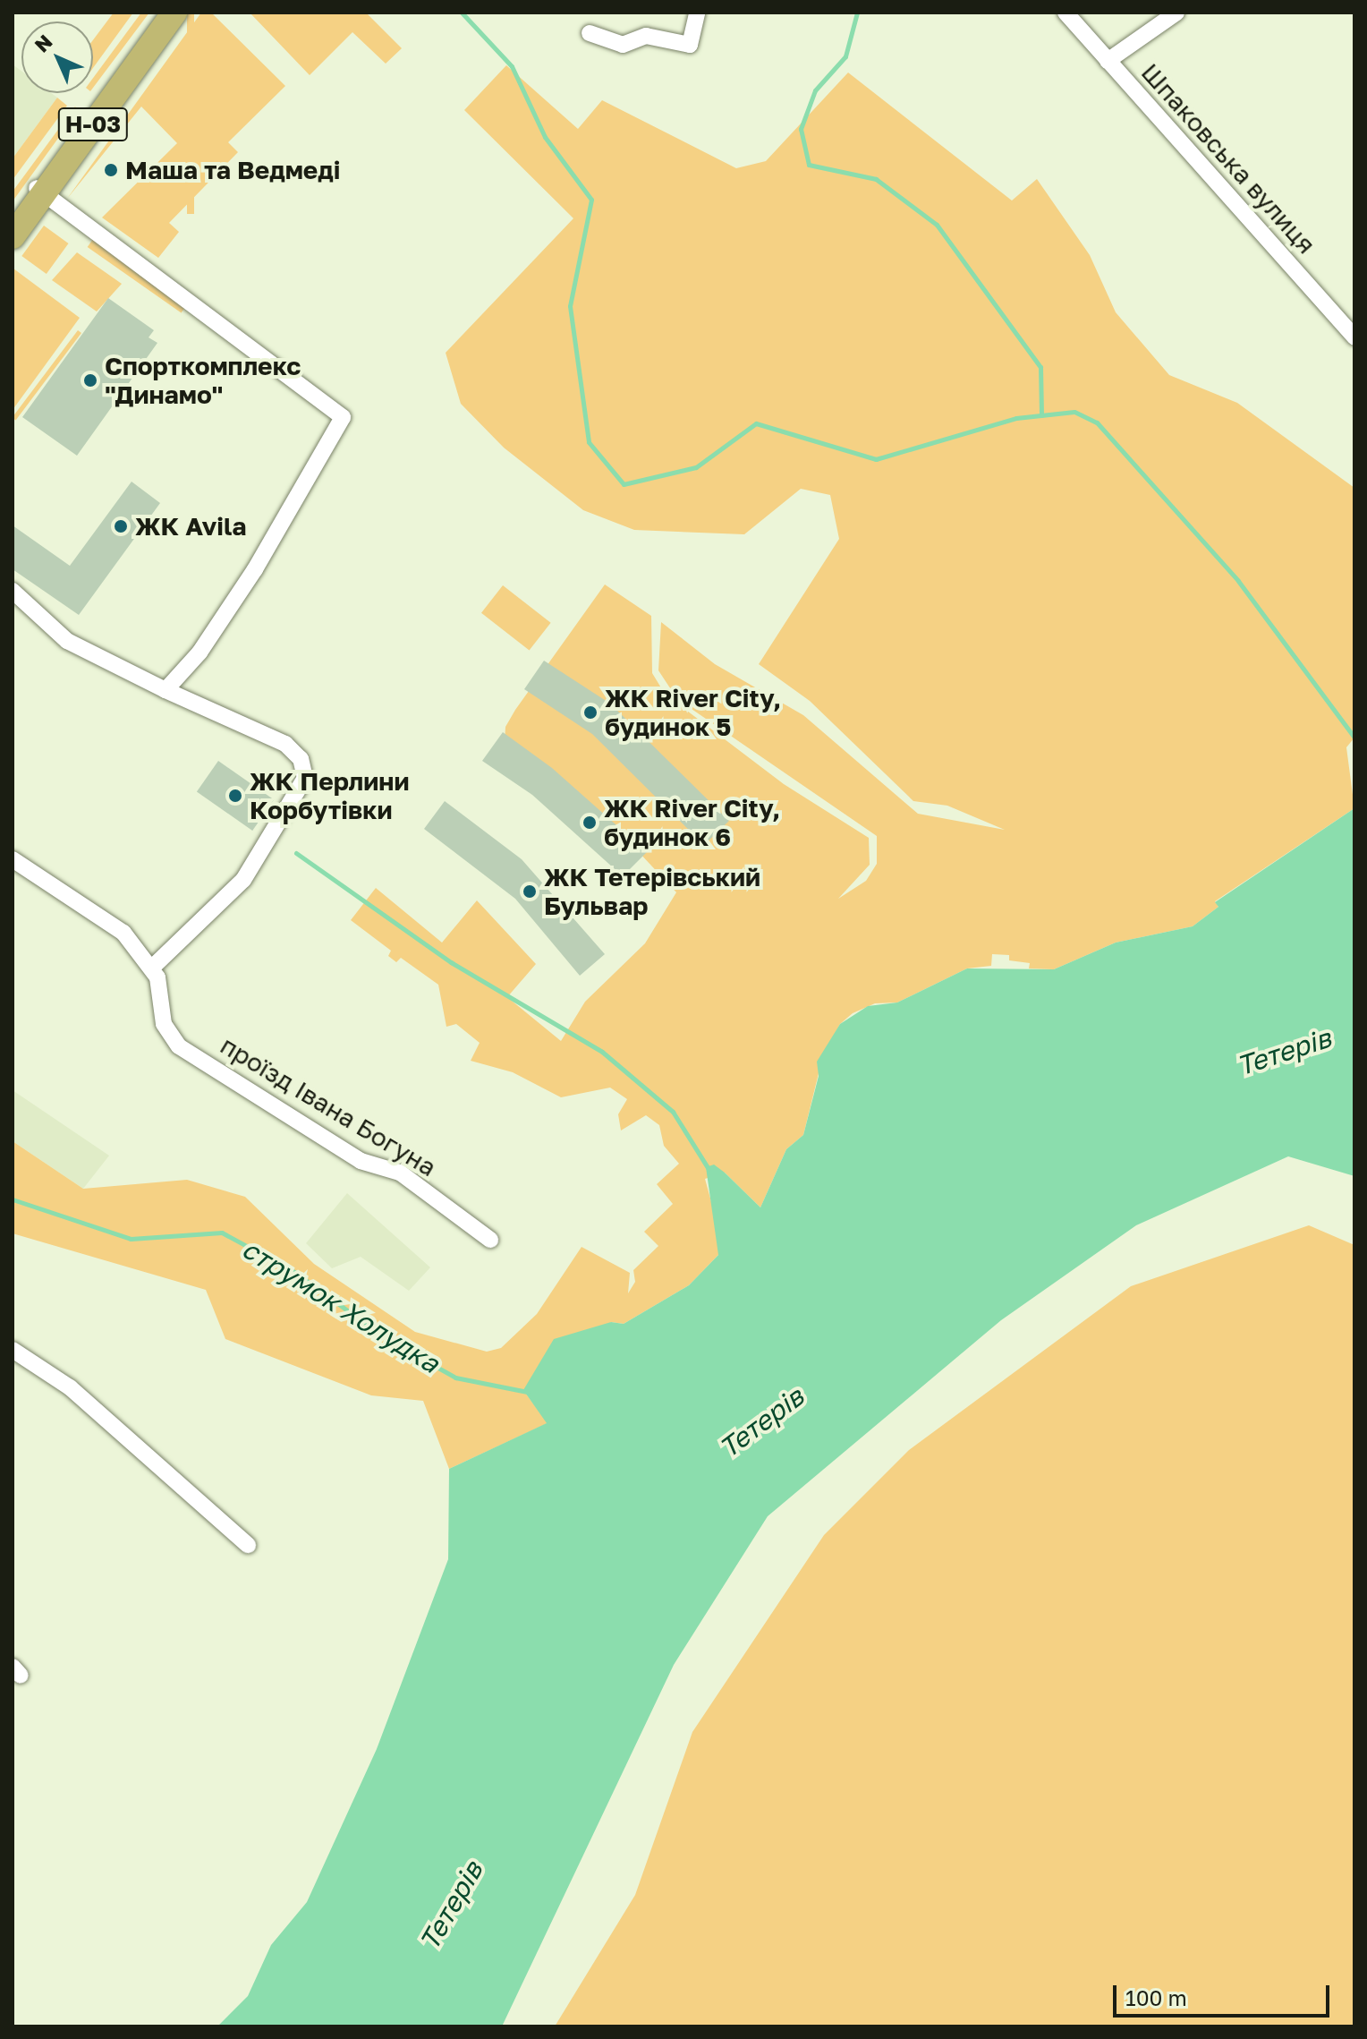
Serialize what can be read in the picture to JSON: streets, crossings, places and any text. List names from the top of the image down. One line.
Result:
{"streets":{"main road":["Н-03"],"street":["Шпаковська вулиця","проїзд Івана Богуна"]},"water":["Тетерів","струмок Холудка"],"places":["Маша та Ведмеді","Спорткомплекс \"Динамо\"","ЖК Avila","ЖК River City, будинок 5","ЖК Перлини Корбутівки","ЖК River City, будинок 6","ЖК Тетерівський Бульвар"],"scale_bar":"100 m","north":"top left"}
